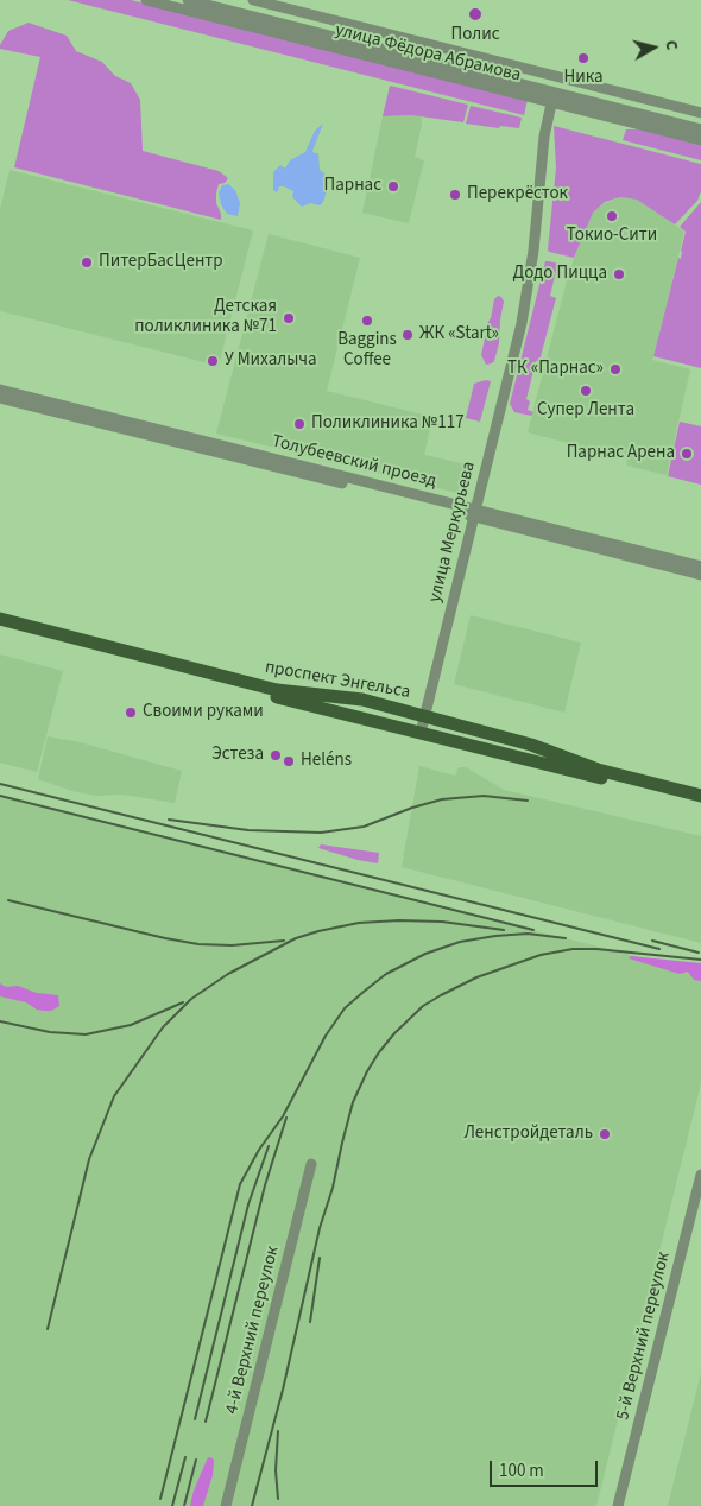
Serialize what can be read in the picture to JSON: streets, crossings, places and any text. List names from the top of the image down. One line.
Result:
{"streets":{"main road":["проспект Энгельса"],"street":["улица Фёдора Абрамова","Толубеевский проезд","улица Меркурьева","4-й Верхний переулок","5-й Верхний переулок"]},"crossings":[["улица Фёдора Абрамова","улица Меркурьева"],["Толубеевский проезд","улица Меркурьева"],["улица Меркурьева","проспект Энгельса"]],"places":["Полис","Ника","Парнас","Перекрёсток","Токио-Сити","ПитерБасЦентр","Додо Пицца","Детская поликлиника №71","Baggins Coffee","ЖК «Start»","У Михалыча","ТК «Парнас»","Супер Лента","Поликлиника №117","Парнас Арена","Своими руками","Эстеза","Heléns","Ленстройдеталь"],"scale_bar":"100 m","north":"right"}
